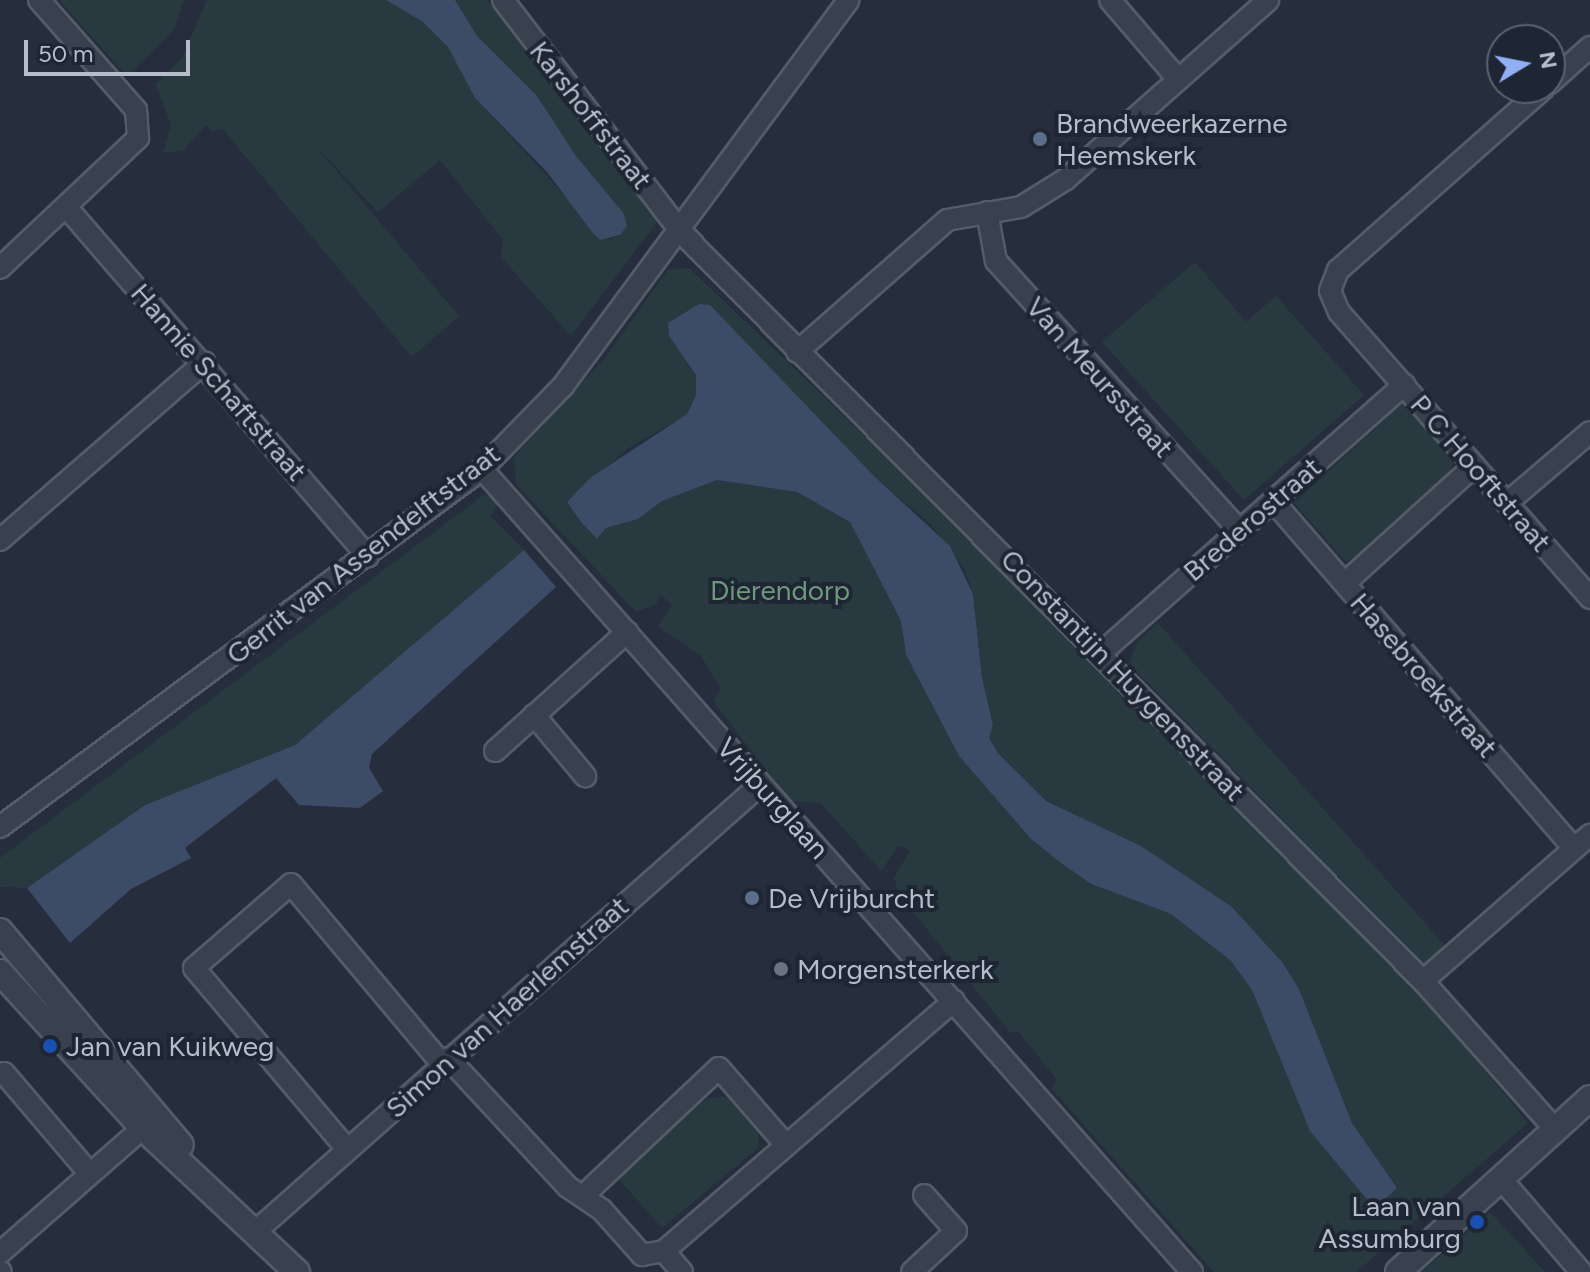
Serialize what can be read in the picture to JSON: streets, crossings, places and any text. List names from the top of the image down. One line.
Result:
{"streets":{"street":["Karshoffstraat","Van Meursstraat","Hannie Schaftstraat","P C Hooftstraat","Brederostraat","Gerrit van Assendelftstraat","Constantijn Huygensstraat","Hasebroekstraat","Vrijburglaan","Simon van Haerlemstraat"]},"crossings":[["Karshoffstraat","Gerrit van Assendelftstraat"],["Karshoffstraat","Constantijn Huygensstraat"],["Van Meursstraat","Brederostraat"],["Hannie Schaftstraat","Gerrit van Assendelftstraat"],["P C Hooftstraat","Brederostraat"],["Brederostraat","Constantijn Huygensstraat"],["Brederostraat","Hasebroekstraat"],["Gerrit van Assendelftstraat","Constantijn Huygensstraat"],["Gerrit van Assendelftstraat","Vrijburglaan"],["Vrijburglaan","Simon van Haerlemstraat"]],"parks":["Dierendorp"],"places":["Brandweerkazerne Heemskerk","De Vrijburcht","Morgensterkerk","Jan van Kuikweg","Laan van Assumburg"],"scale_bar":"50 m","north":"right"}
